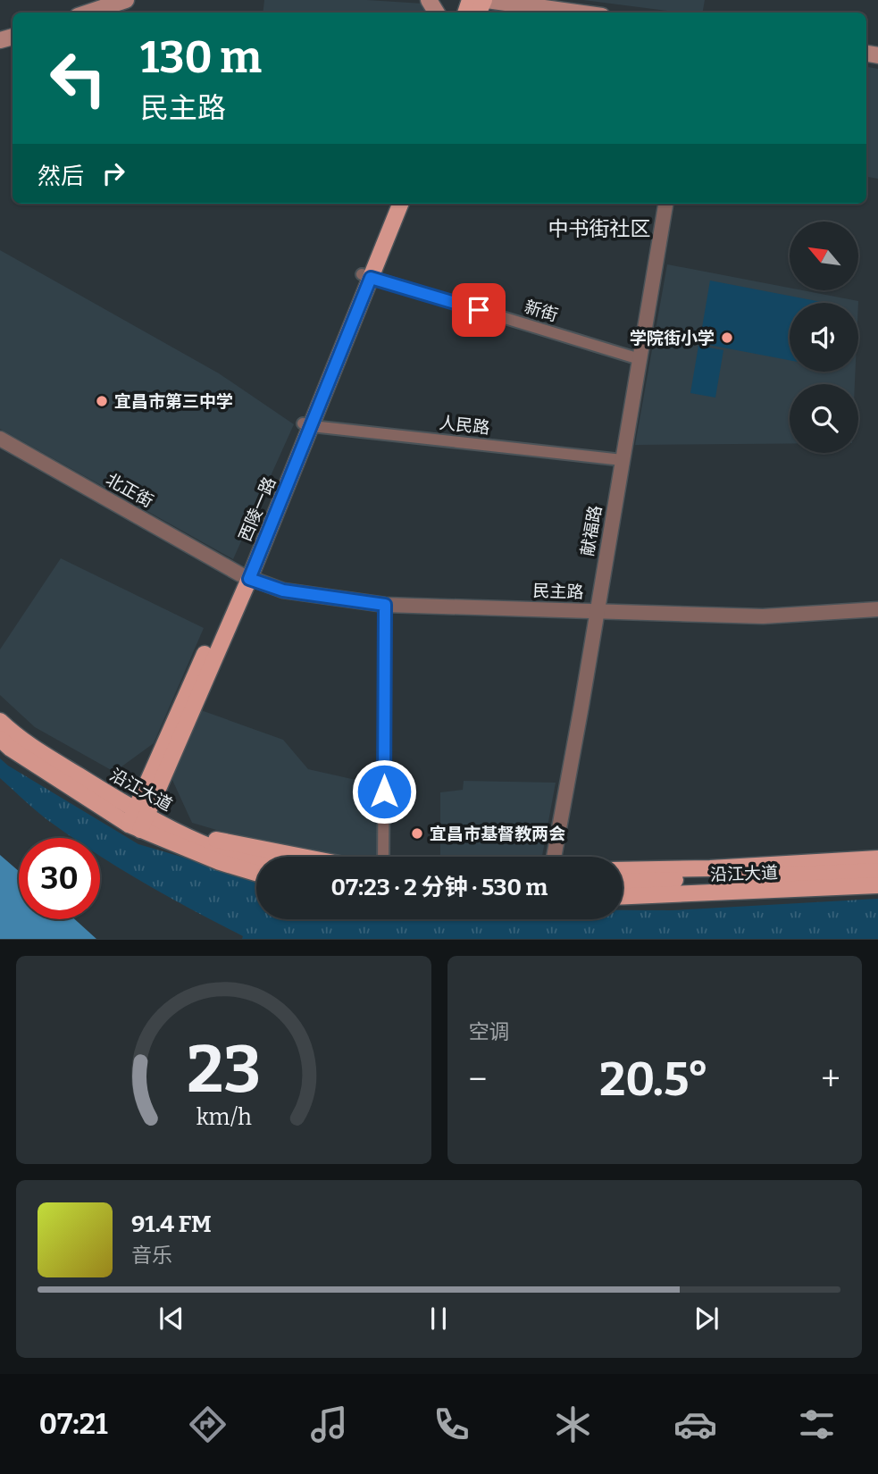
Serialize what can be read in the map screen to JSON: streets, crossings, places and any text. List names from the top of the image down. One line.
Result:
{"streets":{"main road":["西陵一路","沿江大道"],"street":["新街","人民路","北正街","献福路","民主路"]},"crossings":[["新街","西陵一路"],["新街","献福路"],["人民路","西陵一路"],["人民路","献福路"],["北正街","西陵一路"],["北正街","民主路"],["西陵一路","民主路"],["西陵一路","沿江大道"],["献福路","民主路"]],"districts":["中书街社区"],"places":["学院街小学","宜昌市第三中学","宜昌市基督教两会"],"north":"top left","page":{"turn":["130 m","民主路"],"then":"然后","limit":"30","trip":"07:23 · 2 分钟 · 530 m","tile":"空调","heat":["−","20.5°","+"],"song":["91.4 FM","音乐"],"tabs":"07:21","gauge":["23","km/h"]}}
